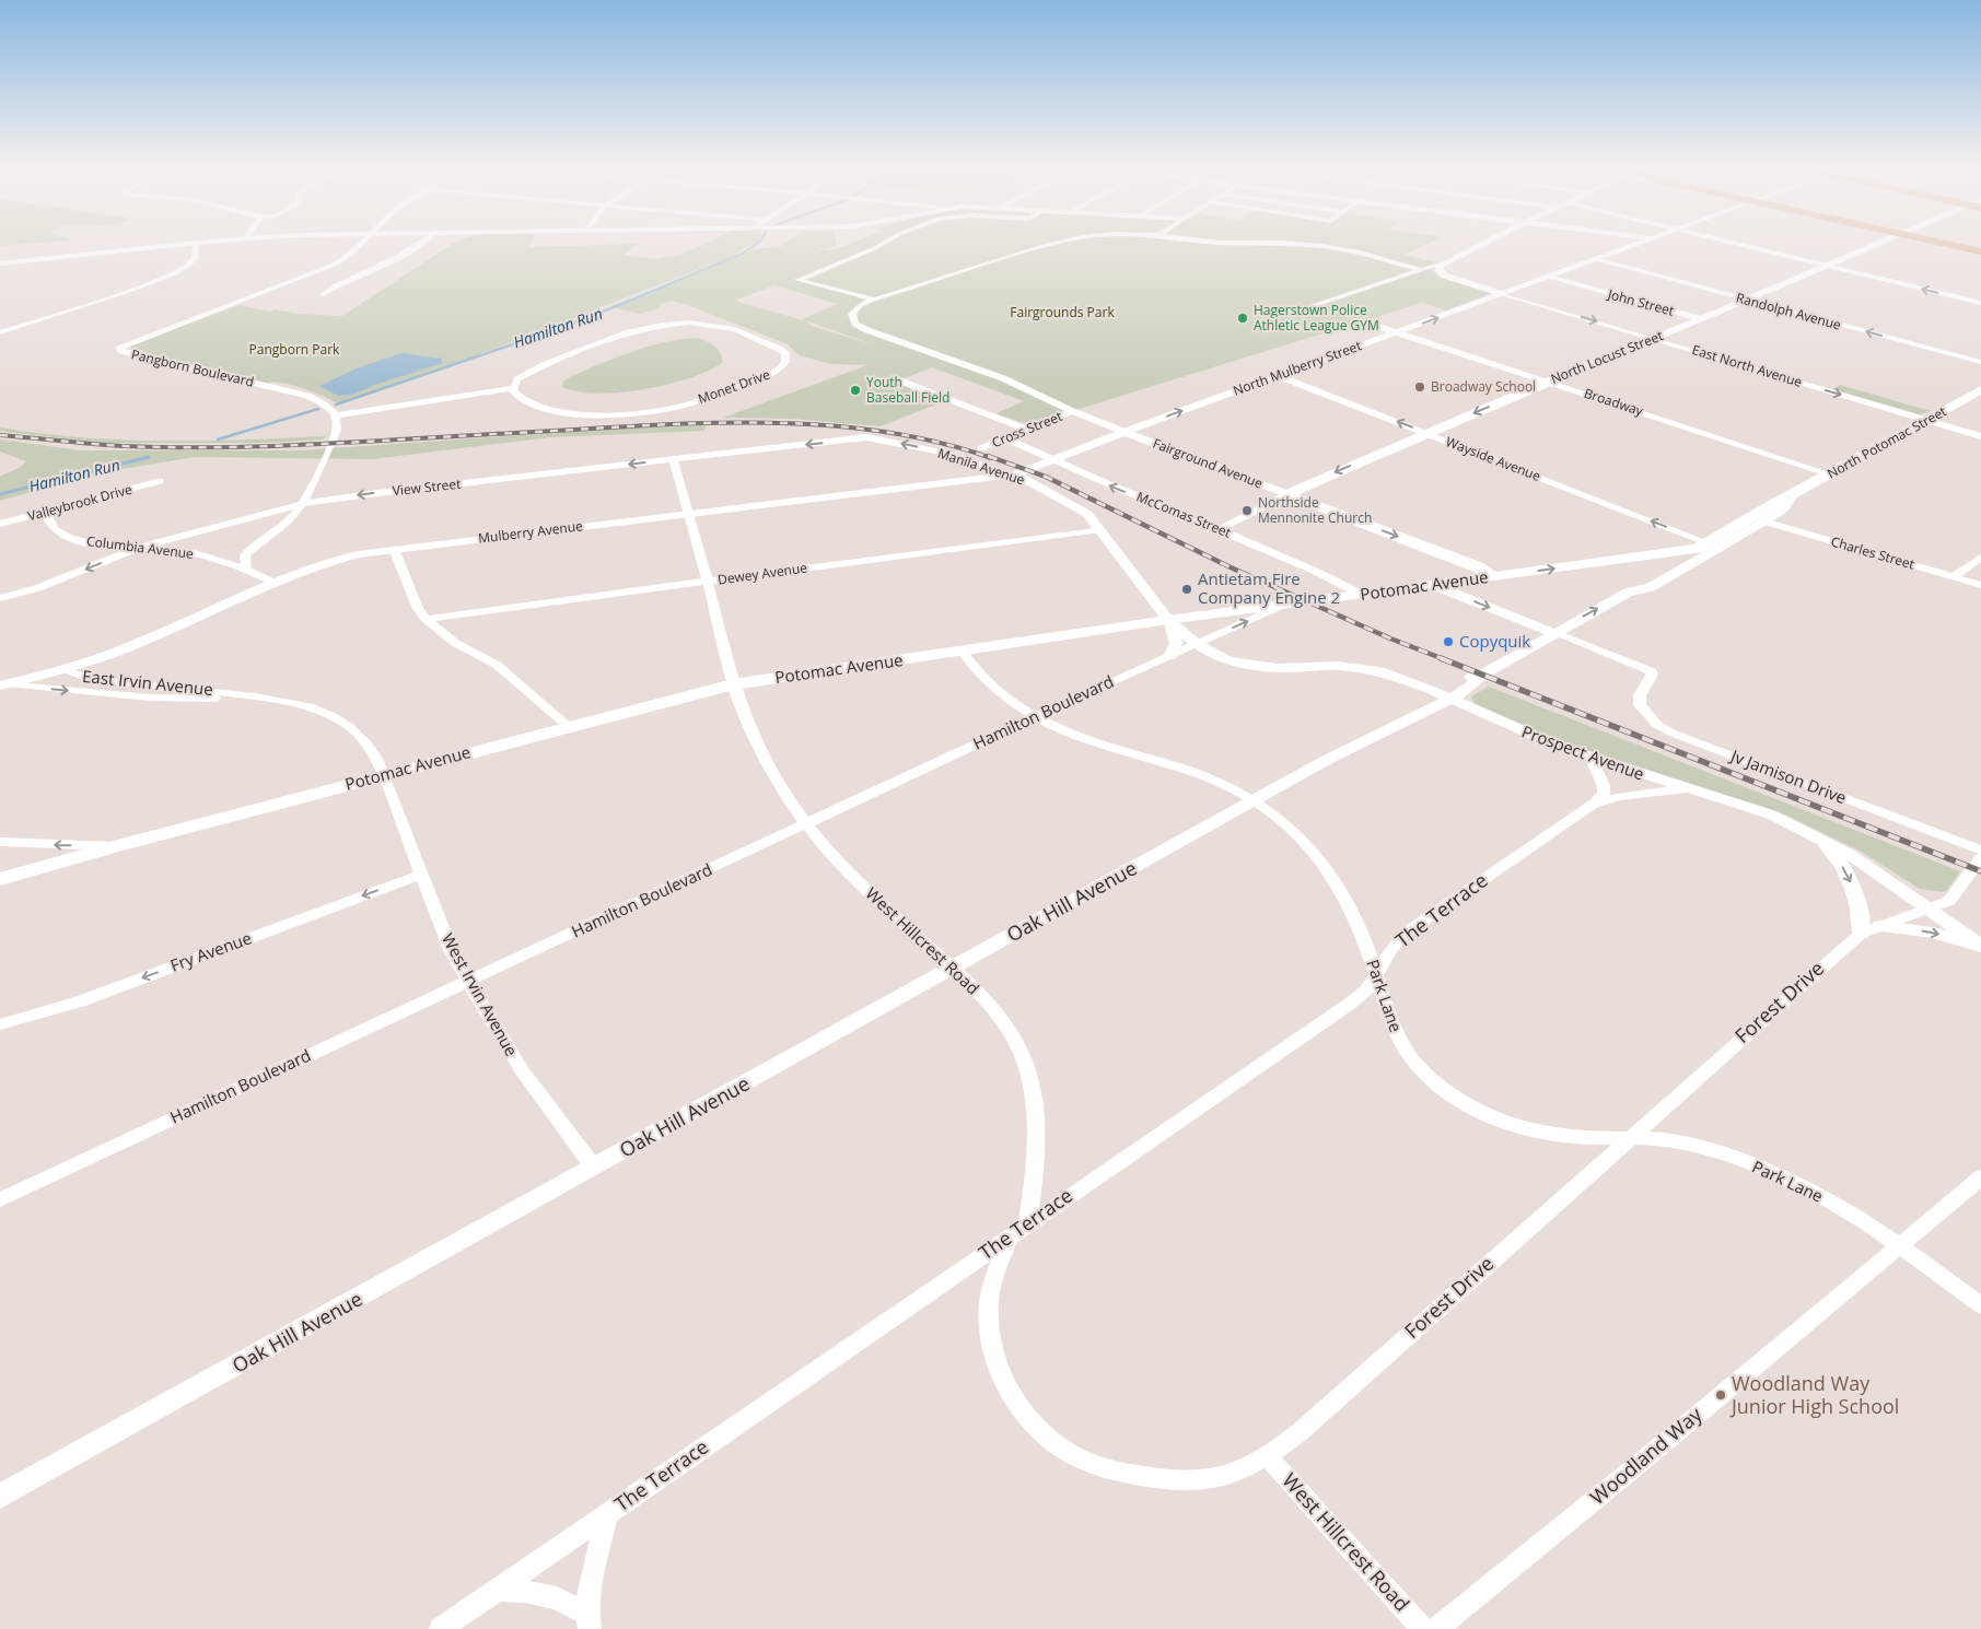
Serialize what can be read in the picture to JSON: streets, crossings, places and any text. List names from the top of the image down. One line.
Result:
{"streets":{"main road":["North Locust Street","North Potomac Street","Fairground Avenue","Potomac Avenue"],"street":["John Street","Randolph Avenue","East North Avenue","Pangborn Boulevard","North Mulberry Street","Monet Drive","Broadway","Cross Street","Wayside Avenue","Manila Avenue","View Street","Valleybrook Drive","McComas Street","Mulberry Avenue","Columbia Avenue","Charles Street","Dewey Avenue","East Irvin Avenue","Hamilton Boulevard","Prospect Avenue","Jv Jamison Drive","Oak Hill Avenue","The Terrace","West Hillcrest Road","Fry Avenue","West Irvin Avenue","Park Lane","Forest Drive","Woodland Way"]},"crossings":[["John Street","North Locust Street"],["John Street","North Mulberry Street"],["Randolph Avenue","North Locust Street"],["Randolph Avenue","North Mulberry Street"],["North Locust Street","East North Avenue"],["North Locust Street","Broadway"],["North Locust Street","Wayside Avenue"],["North Locust Street","Fairground Avenue"],["North Locust Street","McComas Street"],["East North Avenue","North Mulberry Street"],["East North Avenue","North Potomac Street"],["North Mulberry Street","Broadway"],["North Mulberry Street","Wayside Avenue"],["North Mulberry Street","Fairground Avenue"],["North Mulberry Street","Manila Avenue"],["North Mulberry Street","McComas Street"],["North Mulberry Street","Mulberry Avenue"],["Broadway","North Potomac Street"],["Cross Street","Fairground Avenue"],["Cross Street","McComas Street"],["North Potomac Street","Wayside Avenue"],["North Potomac Street","Charles Street"],["North Potomac Street","Potomac Avenue"],["North Potomac Street","Oak Hill Avenue"],["Wayside Avenue","Potomac Avenue"],["Wayside Avenue","Oak Hill Avenue"],["Fairground Avenue","Potomac Avenue"],["Manila Avenue","View Street"],["Manila Avenue","Mulberry Avenue"],["Manila Avenue","Dewey Avenue"],["Manila Avenue","Potomac Avenue"],["Manila Avenue","Prospect Avenue"],["View Street","Columbia Avenue"],["View Street","West Hillcrest Road"],["Valleybrook Drive","Columbia Avenue"],["McComas Street","Potomac Avenue"],["Mulberry Avenue","East Irvin Avenue"],["Mulberry Avenue","West Hillcrest Road"],["Dewey Avenue","West Hillcrest Road"],["Potomac Avenue","East Irvin Avenue"],["Potomac Avenue","Hamilton Boulevard"],["Potomac Avenue","Prospect Avenue"],["Potomac Avenue","Oak Hill Avenue"],["Potomac Avenue","West Hillcrest Road"],["Potomac Avenue","West Irvin Avenue"],["Potomac Avenue","Park Lane"],["East Irvin Avenue","West Irvin Avenue"],["Hamilton Boulevard","Prospect Avenue"],["Hamilton Boulevard","West Hillcrest Road"],["Hamilton Boulevard","West Irvin Avenue"],["Hamilton Boulevard","Park Lane"],["Prospect Avenue","Oak Hill Avenue"],["Prospect Avenue","The Terrace"],["Prospect Avenue","Forest Drive"],["Jv Jamison Drive","Oak Hill Avenue"],["Oak Hill Avenue","West Hillcrest Road"],["Oak Hill Avenue","West Irvin Avenue"],["Oak Hill Avenue","Park Lane"],["The Terrace","West Hillcrest Road"],["The Terrace","Park Lane"],["The Terrace","Forest Drive"],["West Hillcrest Road","Forest Drive"],["Fry Avenue","West Irvin Avenue"],["Park Lane","Forest Drive"],["Park Lane","Woodland Way"]],"one_way":["North Locust Street","Wayside Avenue","View Street","McComas Street","Fry Avenue"],"water":["Hamilton Run"],"parks":["Fairgrounds Park","Pangborn Park"],"places":["Hagerstown Police Athletic League GYM","Broadway School","Youth Baseball Field","Northside Mennonite Church","Antietam Fire Company Engine 2","Copyquik","Woodland Way Junior High School"]}
